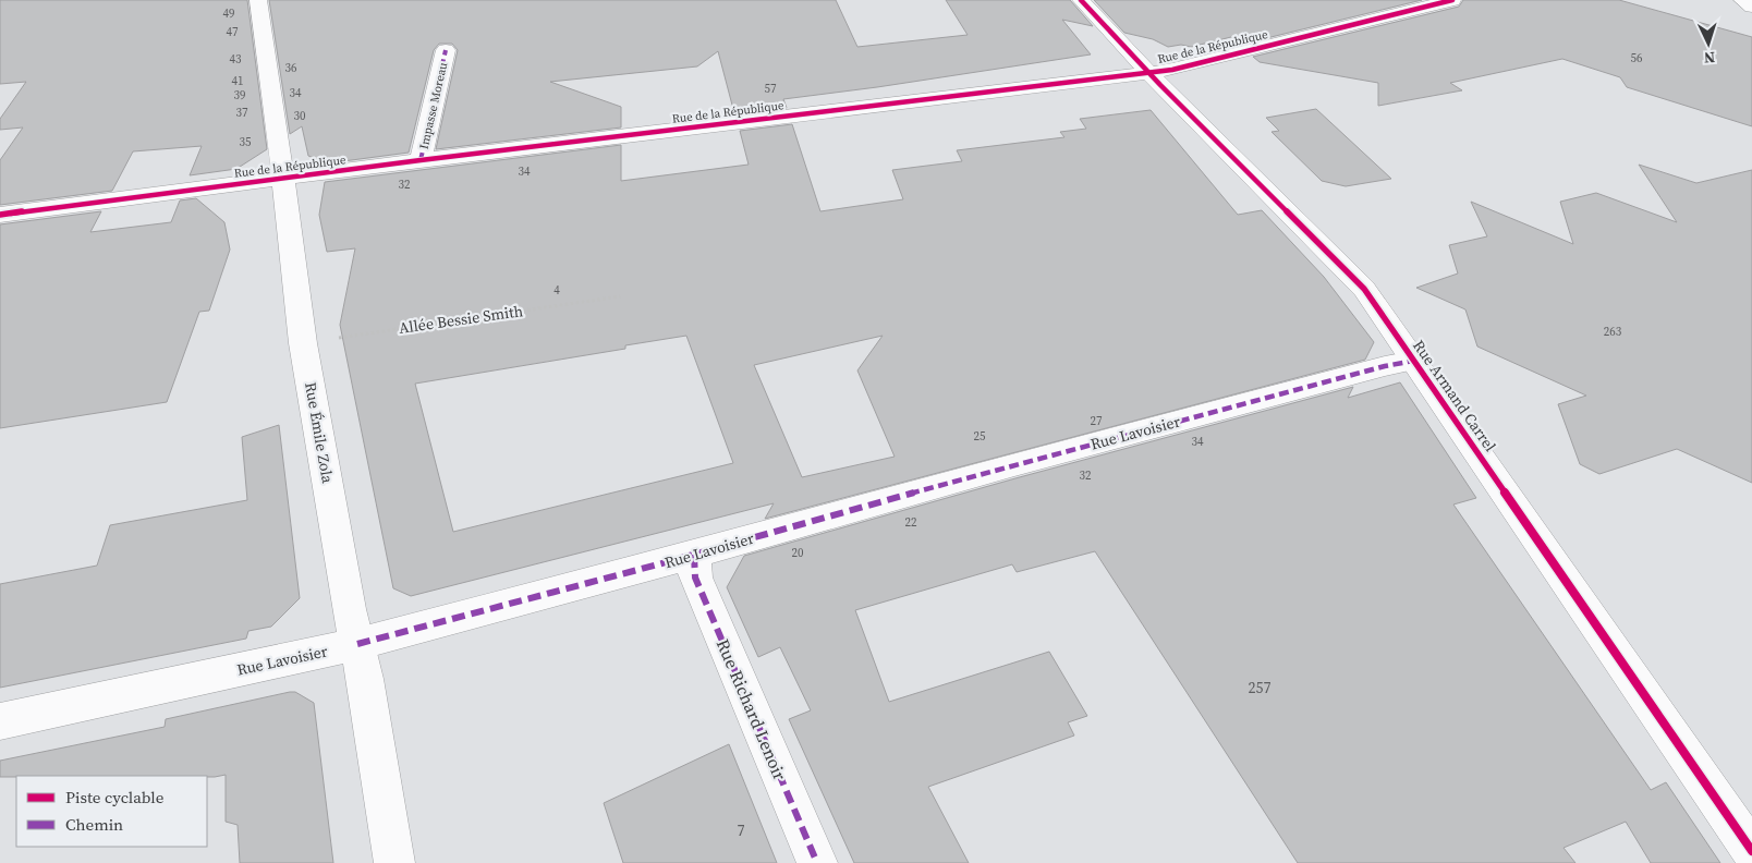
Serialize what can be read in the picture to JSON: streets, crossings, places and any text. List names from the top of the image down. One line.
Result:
{"streets":{"street":["Rue de la République","Impasse Moreau","Rue Armand Carrel","Rue Émile Zola","Rue Lavoisier","Rue Richard Lenoir"],"path":["Allée Bessie Smith"]},"crossings":[["Rue de la République","Impasse Moreau"],["Rue de la République","Rue Armand Carrel"],["Rue de la République","Rue Émile Zola"],["Allée Bessie Smith","Rue Émile Zola"],["Rue Armand Carrel","Rue Lavoisier"],["Rue Émile Zola","Rue Lavoisier"],["Rue Lavoisier","Rue Richard Lenoir"]],"house_numbers":["49","47","56","43","36","41","57","34","39","37","30","35","34","32","4","263","27","25","34","32","22","20","257","7"],"legend":["Piste cyclable","Chemin"],"north":"bottom"}
